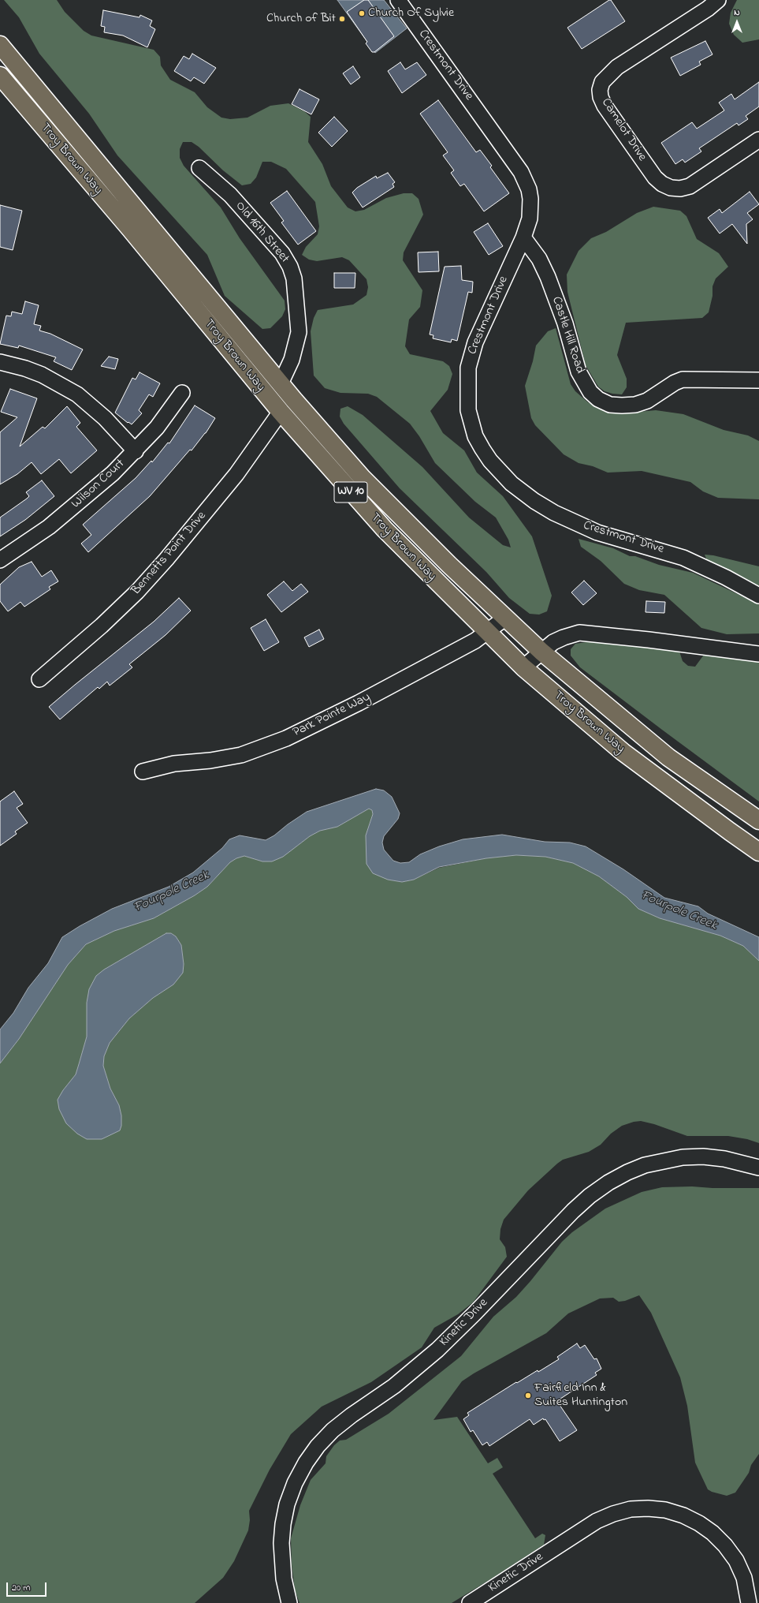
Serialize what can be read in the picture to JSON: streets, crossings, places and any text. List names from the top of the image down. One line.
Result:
{"streets":{"main road":["Troy Brown Way","WV 10"],"street":["Crestmont Drive","Camelot Drive","Old 16th Street","Castle Hill Road","Wilson Court","Bennetts Point Drive","Park Pointe Way","Kinetic Drive"]},"crossings":[["Crestmont Drive","Castle Hill Road"],["Troy Brown Way","Old 16th Street"],["Troy Brown Way","Bennetts Point Drive"],["Troy Brown Way","Park Pointe Way"]],"water":["Fourpole Creek"],"places":["Church Of Sylvie","Church of Bit","Fairfield Inn & Suites Huntington"],"scale_bar":"20 m","north":"top"}
